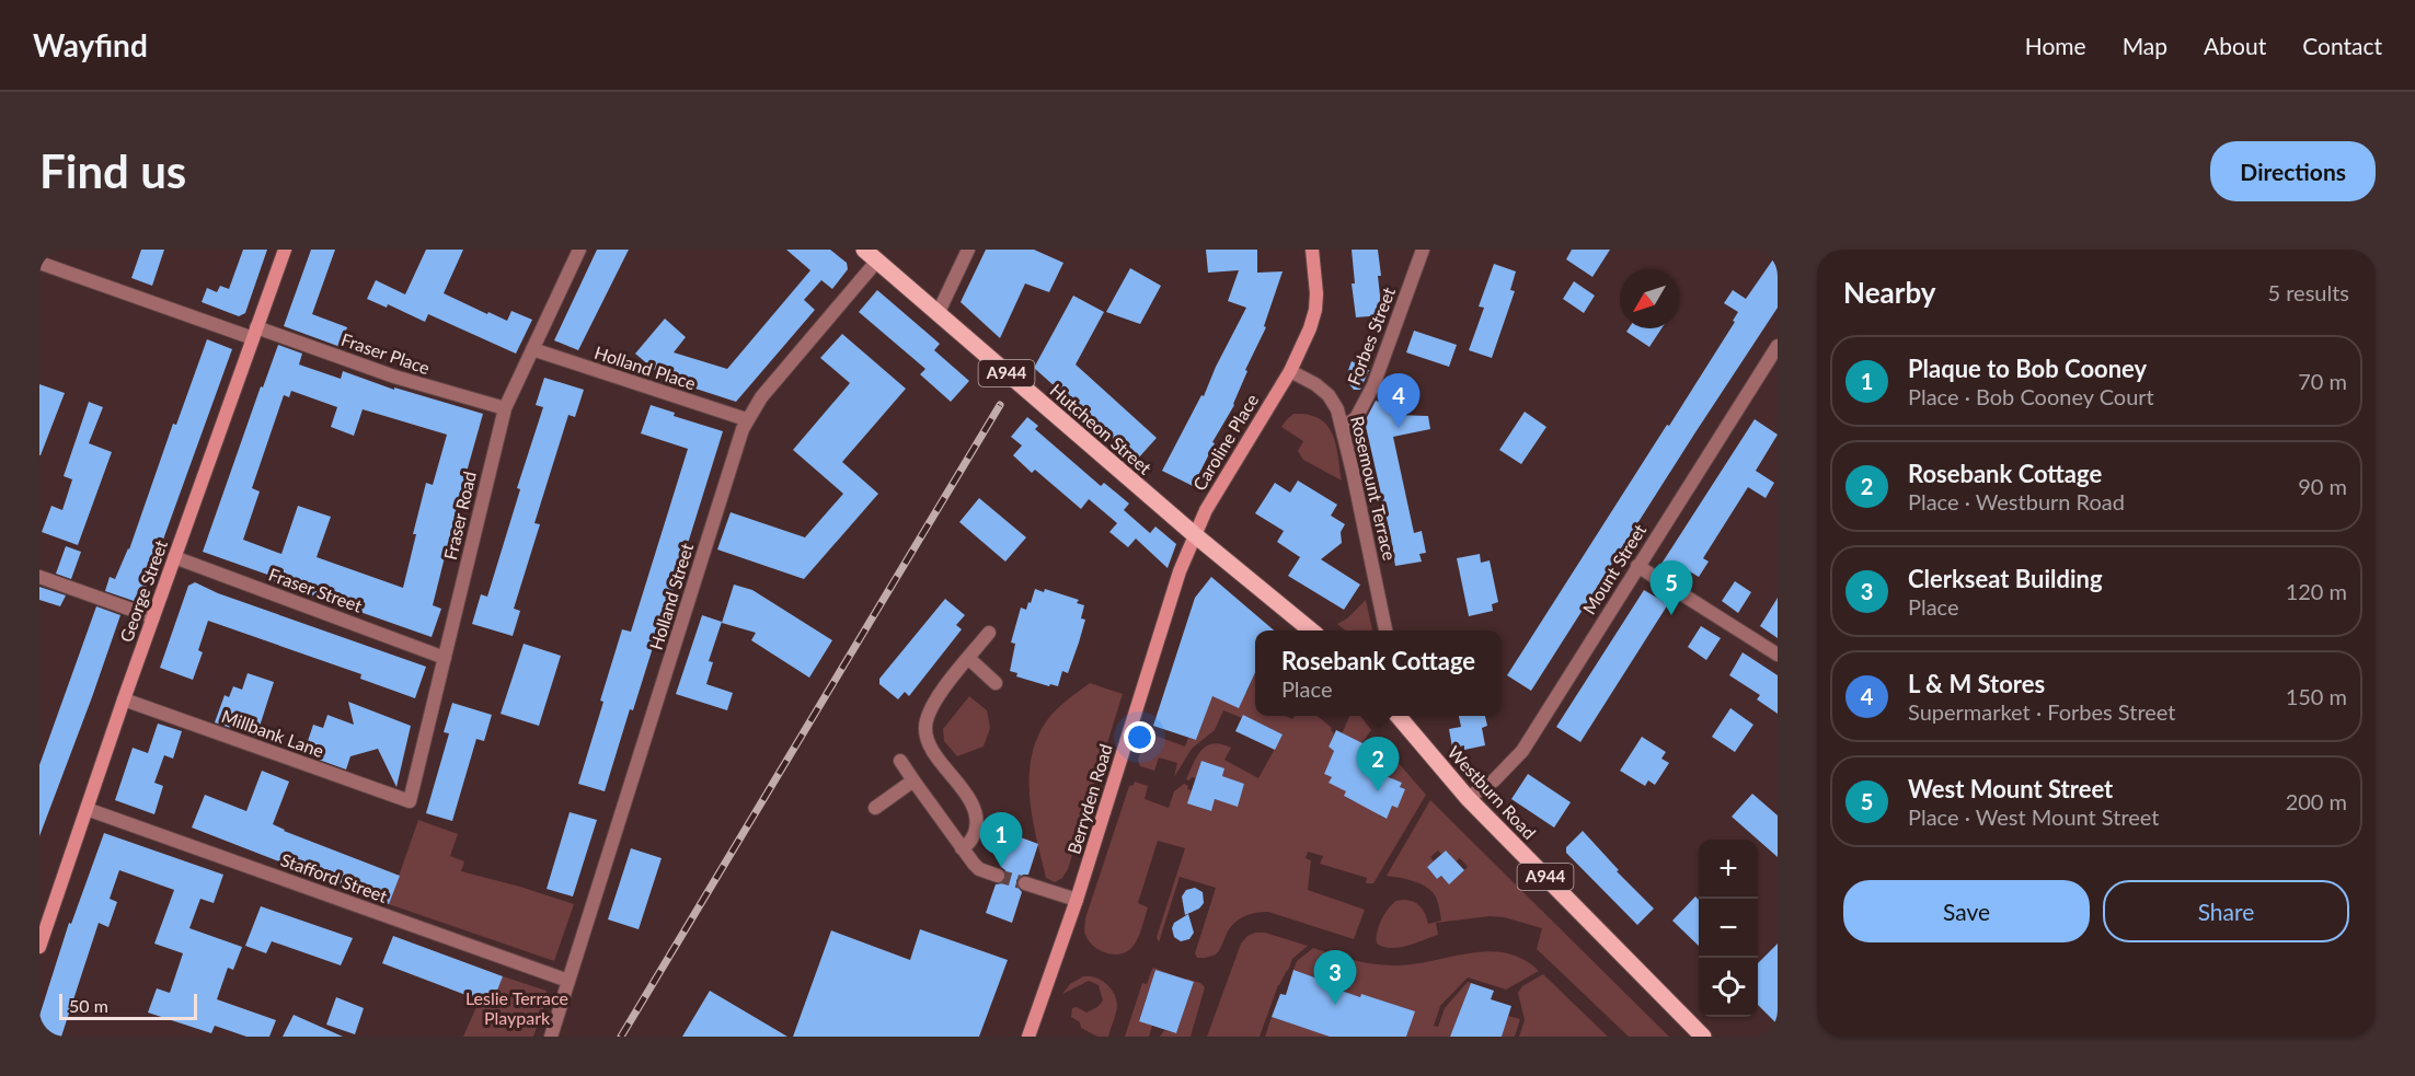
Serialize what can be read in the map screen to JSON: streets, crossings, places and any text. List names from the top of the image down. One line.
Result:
{"streets":{"main road":["A944","Hutcheon Street","Caroline Place","George Street","Westburn Road","Berryden Road"],"street":["Forbes Street","Fraser Place","Holland Place","Rosemount Terrace","Fraser Road","Mount Street","Fraser Street","Holland Street","Millbank Lane","Stafford Street"]},"crossings":[["Forbes Street","Rosemount Terrace"],["Fraser Place","Fraser Road"],["Fraser Place","George Street"],["Holland Place","Fraser Road"],["Holland Place","Holland Street"],["A944","Hutcheon Street"],["A944","Caroline Place"],["A944","Berryden Road"],["Hutcheon Street","Caroline Place"],["Hutcheon Street","Holland Street"],["Hutcheon Street","Berryden Road"],["Caroline Place","Rosemount Terrace"],["Caroline Place","Berryden Road"],["Fraser Road","Fraser Street"],["Fraser Road","Millbank Lane"],["Mount Street","Westburn Road"],["Fraser Street","George Street"],["George Street","Millbank Lane"],["George Street","Stafford Street"],["Holland Street","Stafford Street"]],"parks":["Leslie Terrace Playpark"],"scale_bar":"50 m","north":"bottom left","page":{"header":"Wayfind","nav":["Home","Map","About","Contact"],"buttons":["Directions",["Save","Share"]],"title":"Find us","heading":["Nearby","5 results"],"list":[{"mark":"1","name":"Plaque to Bob Cooney","note":"Place · Bob Cooney Court","value":"70 m"},{"mark":"2","name":"Rosebank Cottage","note":"Place · Westburn Road","value":"90 m"},{"mark":"3","name":"Clerkseat Building","note":"Place","value":"120 m"},{"mark":"4","name":"L & M Stores","note":"Supermarket · Forbes Street","value":"150 m"},{"mark":"5","name":"West Mount Street","note":"Place · West Mount Street","value":"200 m"}],"pins":["4","5","2","1","3"],"popup":["Rosebank Cottage","Place"],"map_buttons":["+","−"],"scale":"50 m"}}
